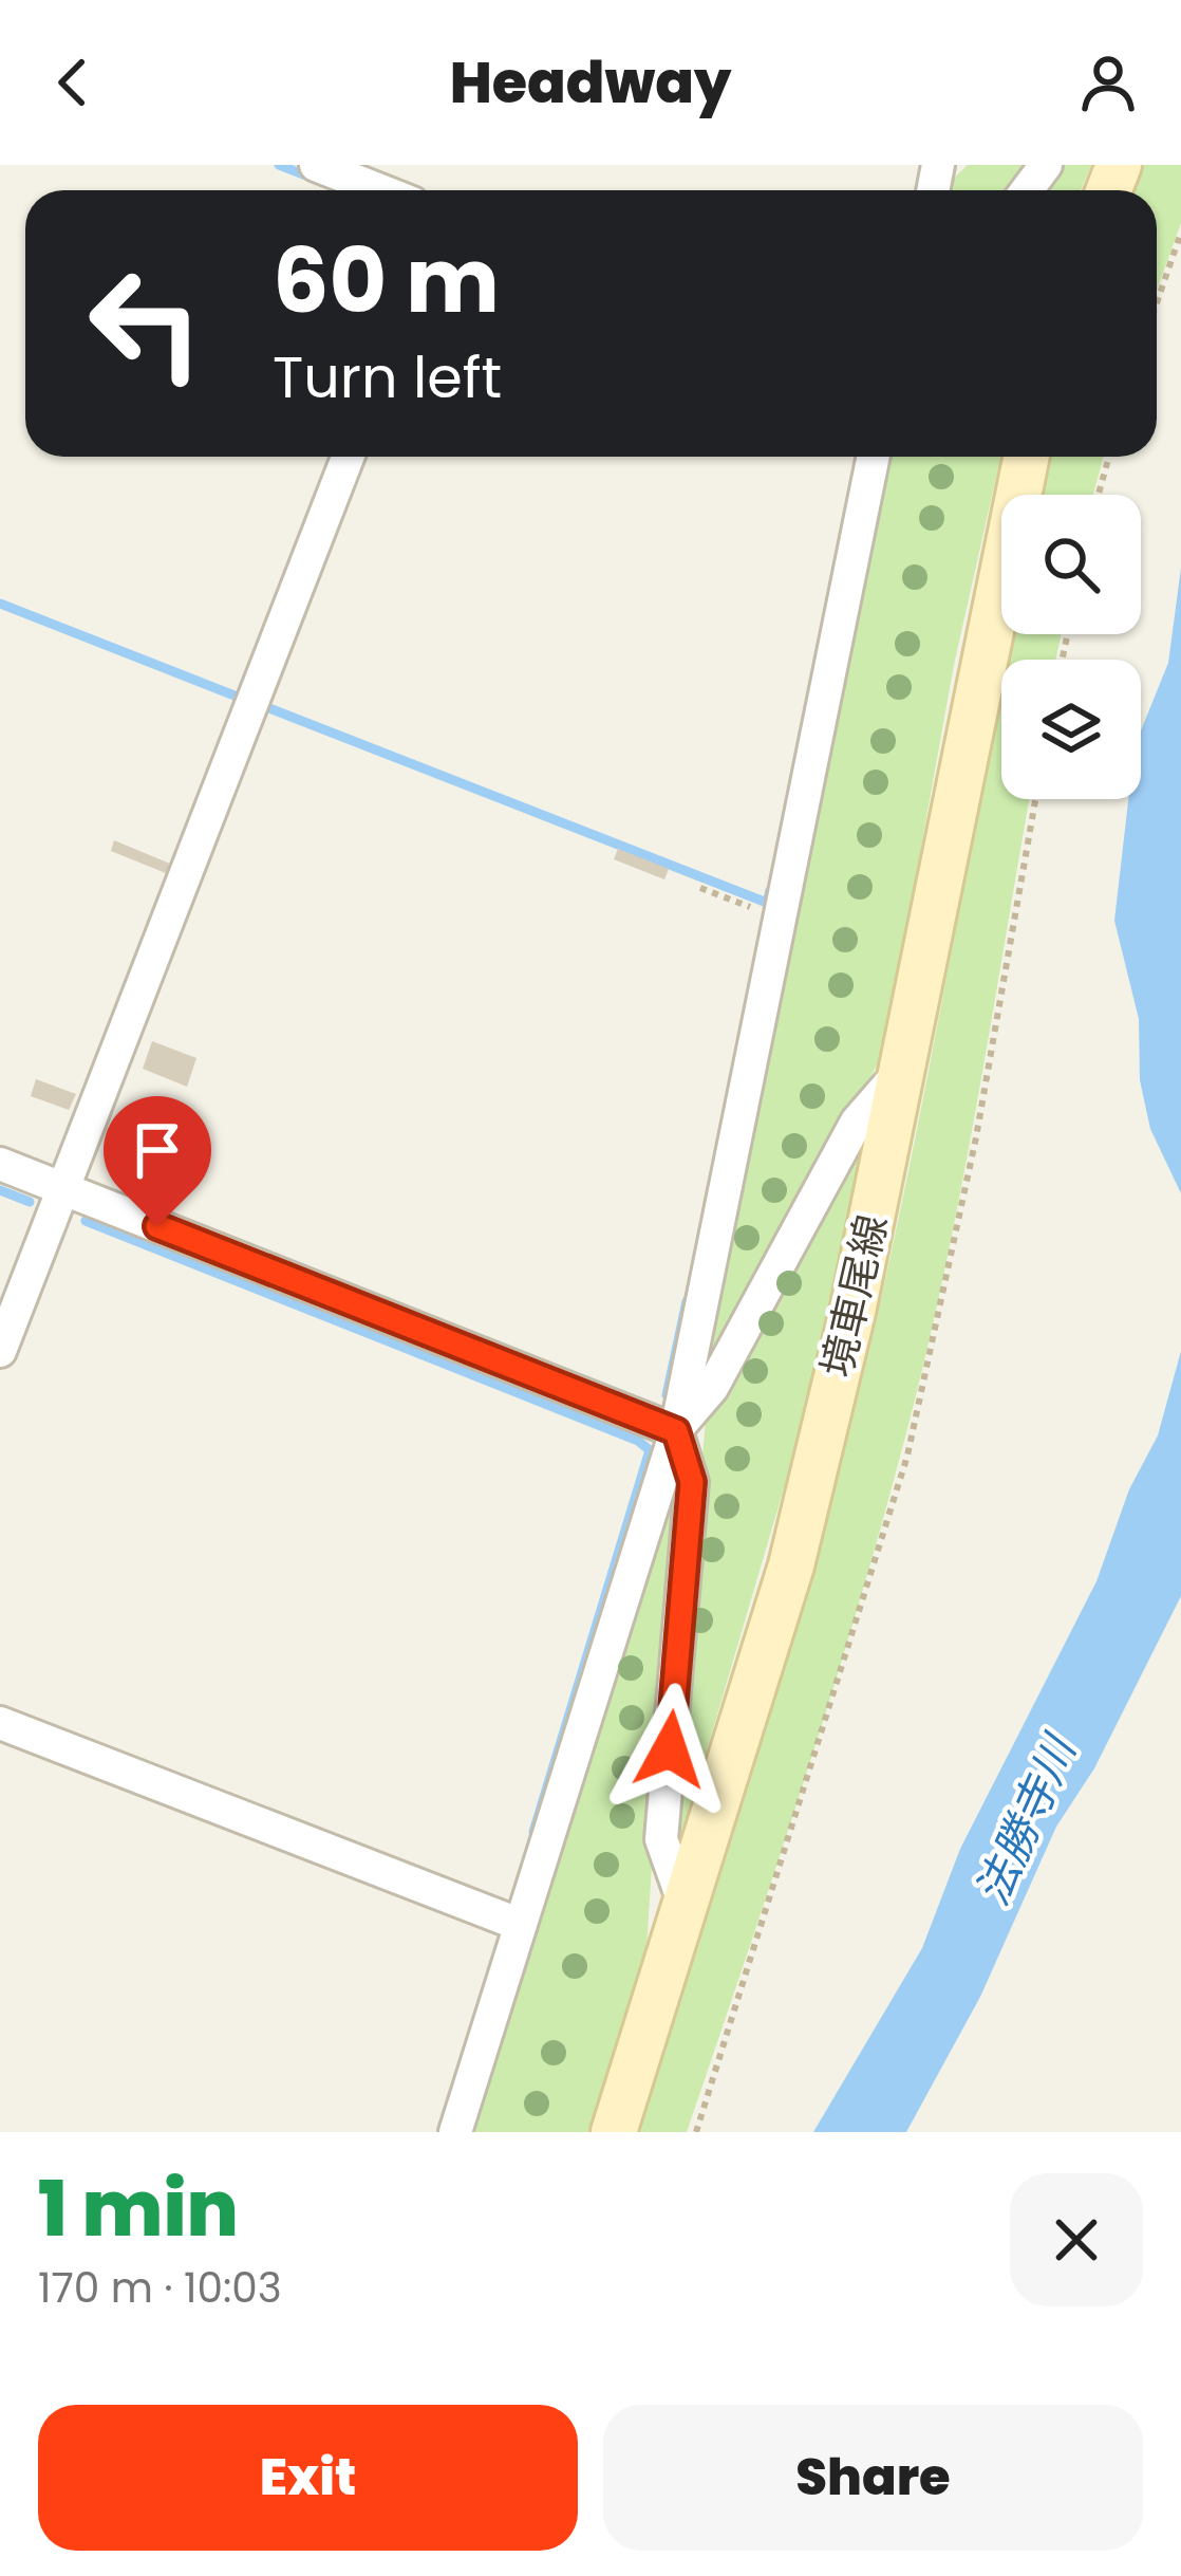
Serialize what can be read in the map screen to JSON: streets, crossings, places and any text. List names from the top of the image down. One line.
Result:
{"streets":{"main road":["境車尾線"]},"water":["法勝寺川"],"page":{"header":"Headway","turn":["60 m","Turn left"],"heading":["1 min","170 m · 10:03"],"buttons":["Exit","Share"]}}
